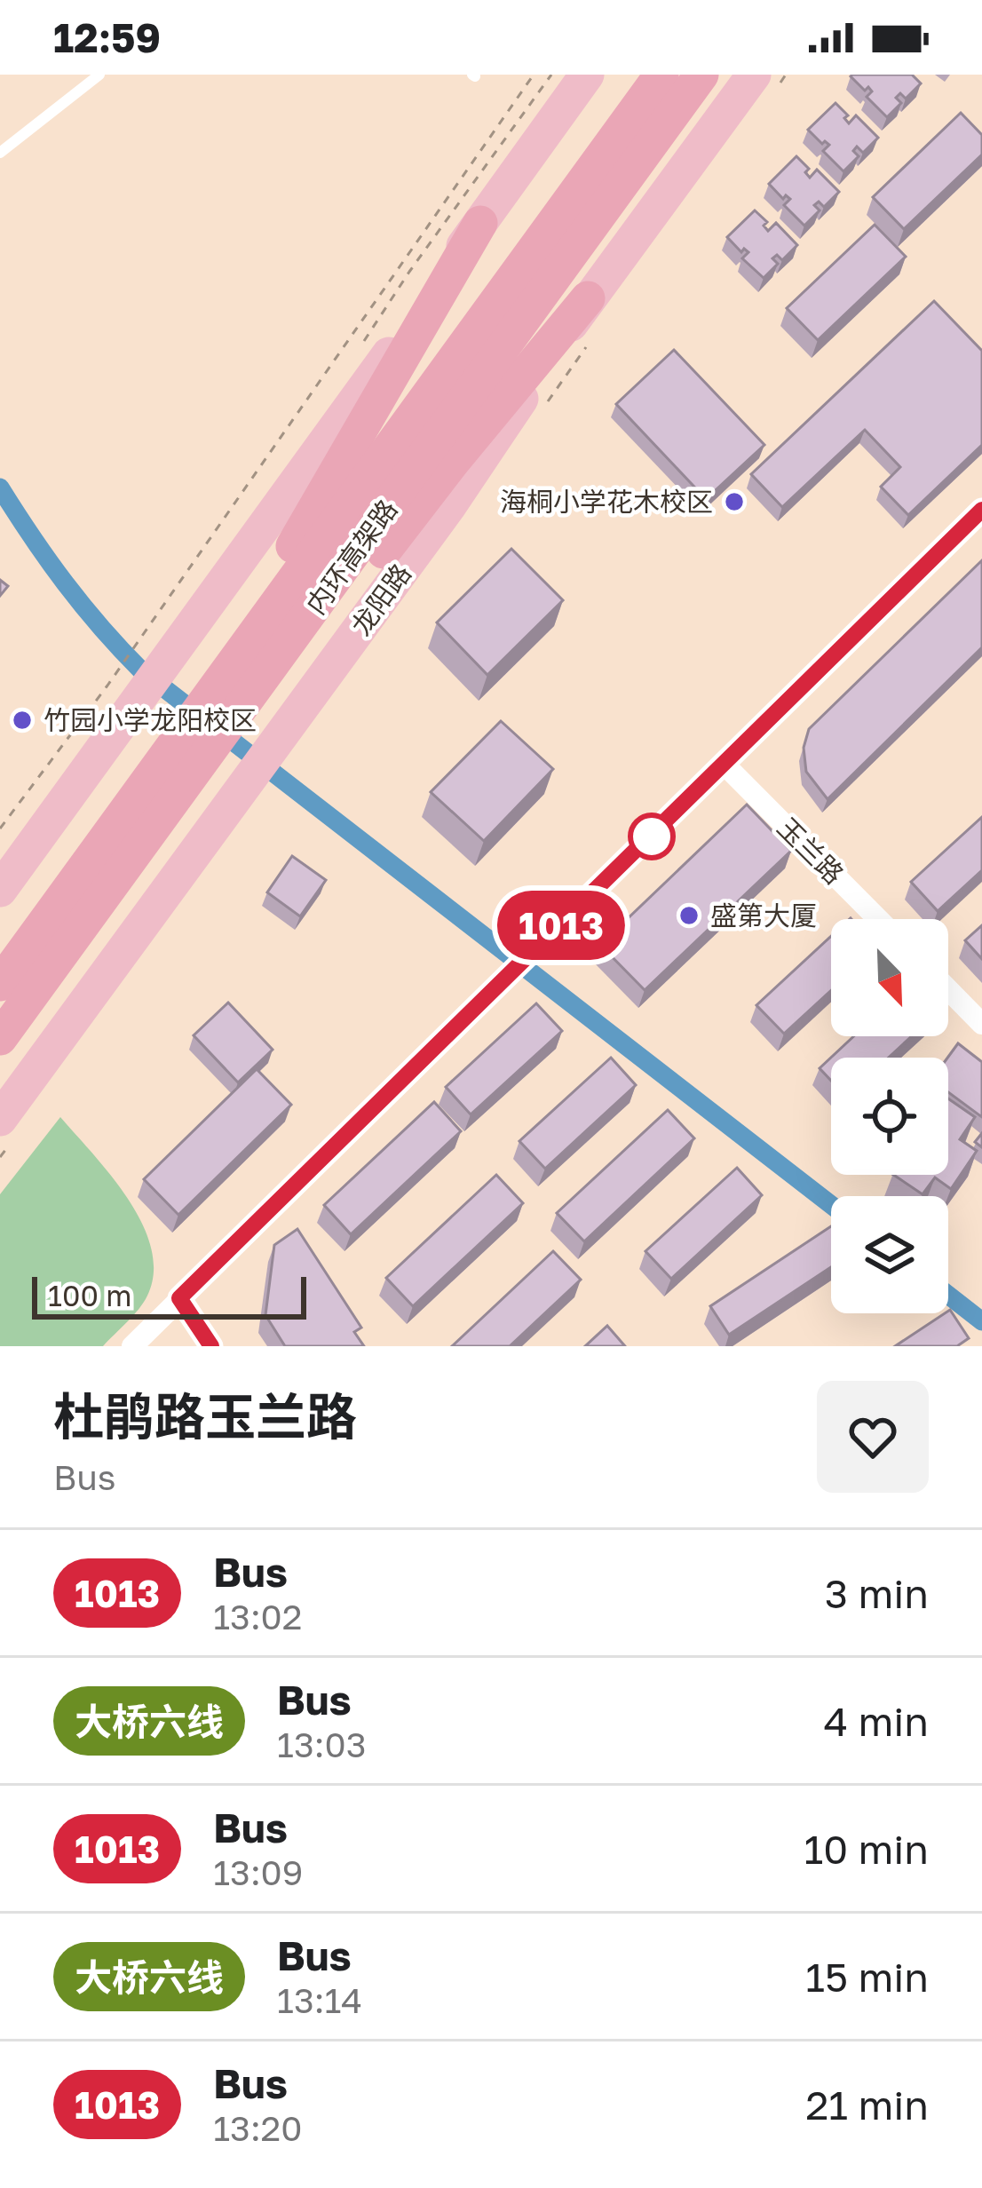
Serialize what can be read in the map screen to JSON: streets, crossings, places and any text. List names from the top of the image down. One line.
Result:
{"streets":{"highway":["内环高架路"],"street":["玉兰路"]},"places":["海桐小学花木校区","竹园小学龙阳校区","盛第大厦"],"lines":["bus line 1013"],"scale_bar":"100 m","north":"bottom right","page":{"status":"12:59","on_map":"1013","scale":"100 m","heading":["杜鹃路玉兰路","Bus"],"list":[{"mark":"1013","name":"Bus","note":"13:02","value":"3 min"},{"mark":"大桥六线","name":"Bus","note":"13:03","value":"4 min"},{"mark":"1013","name":"Bus","note":"13:09","value":"10 min"},{"mark":"大桥六线","name":"Bus","note":"13:14","value":"15 min"},{"mark":"1013","name":"Bus","note":"13:20","value":"21 min"}]}}
